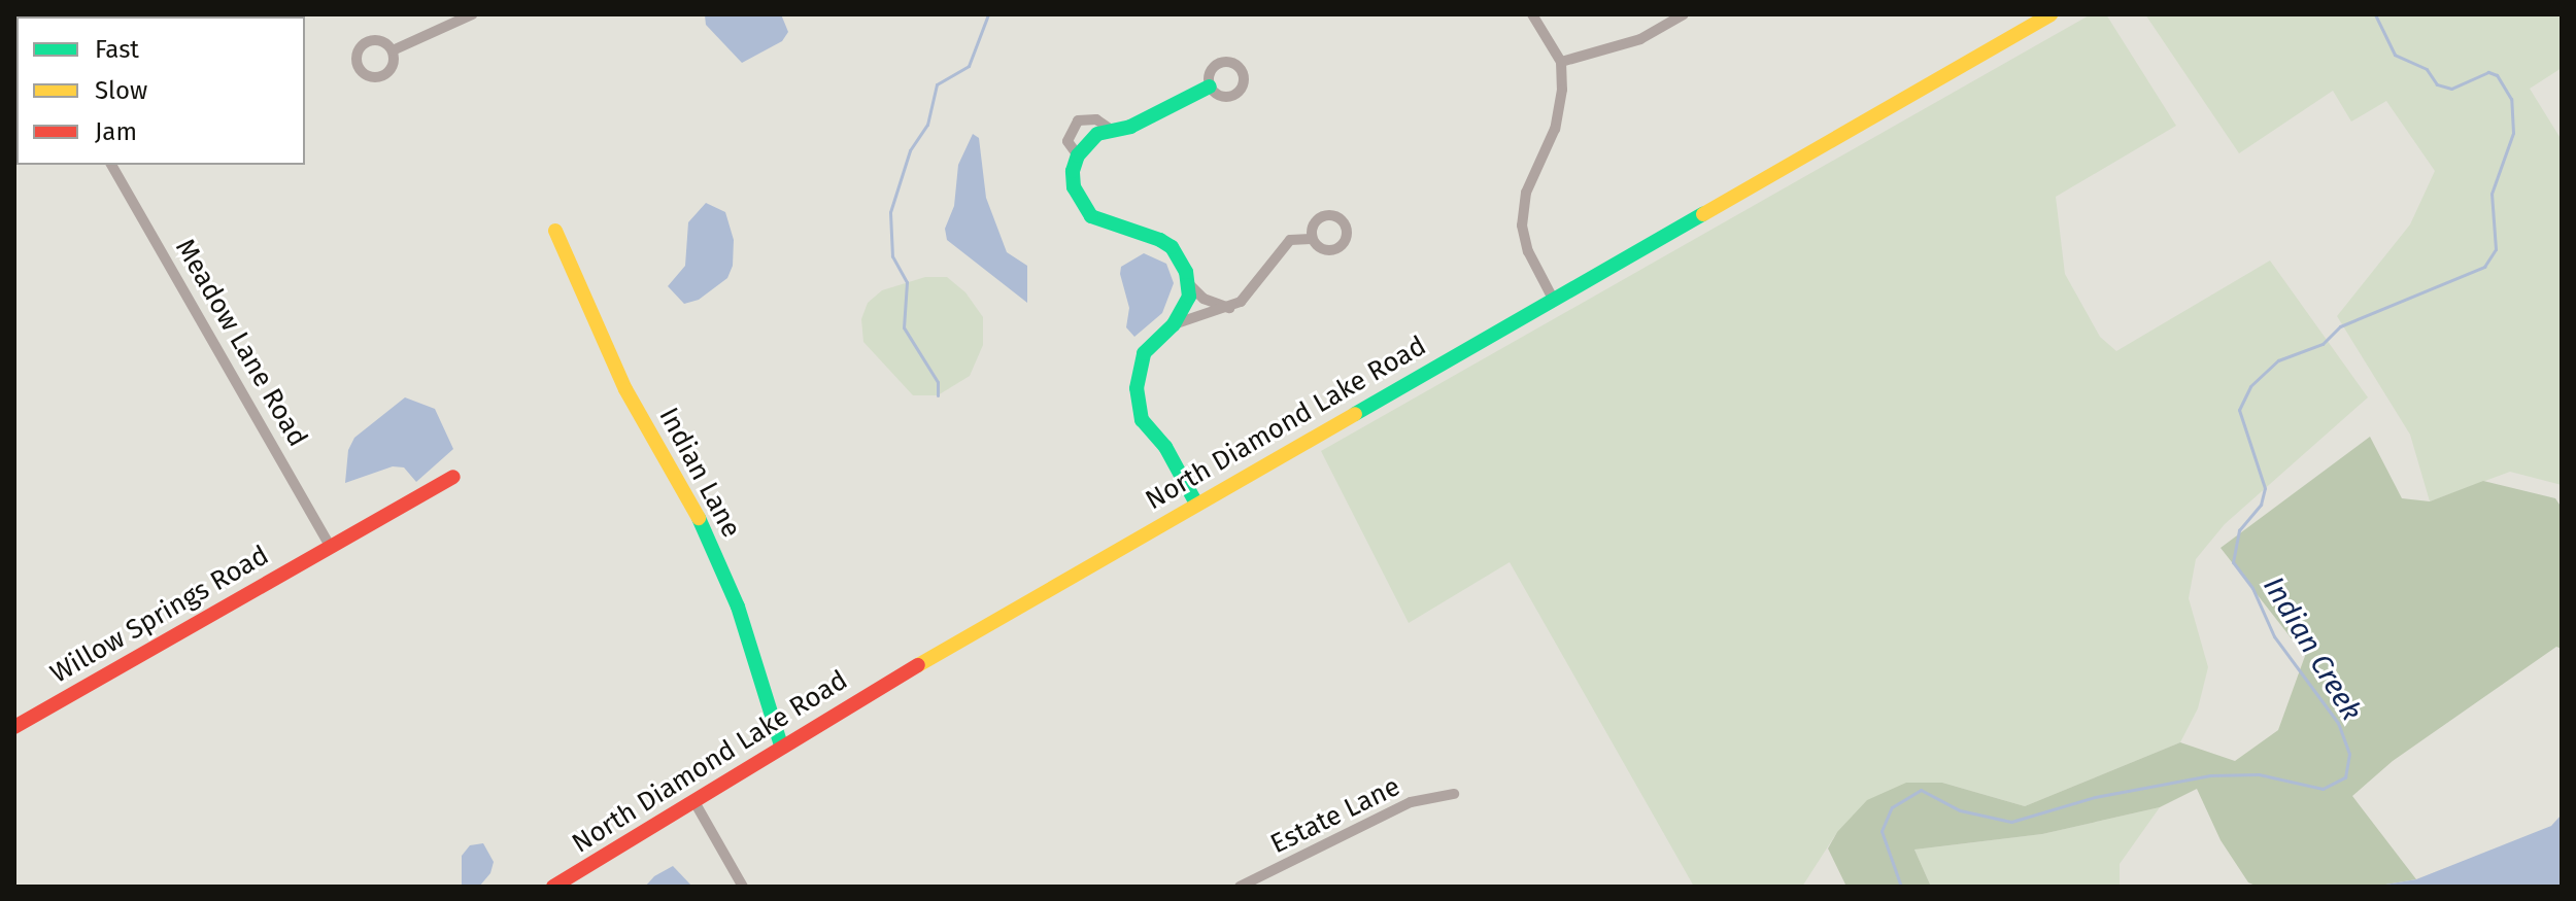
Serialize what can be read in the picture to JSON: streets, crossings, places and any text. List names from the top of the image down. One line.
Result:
{"streets":{"street":["Meadow Lane Road","North Diamond Lake Road","Indian Lane","Willow Springs Road","Estate Lane"]},"crossings":[["Meadow Lane Road","Willow Springs Road"],["North Diamond Lake Road","Indian Lane"]],"water":["Indian Creek"],"legend":["Fast","Slow","Jam"]}
